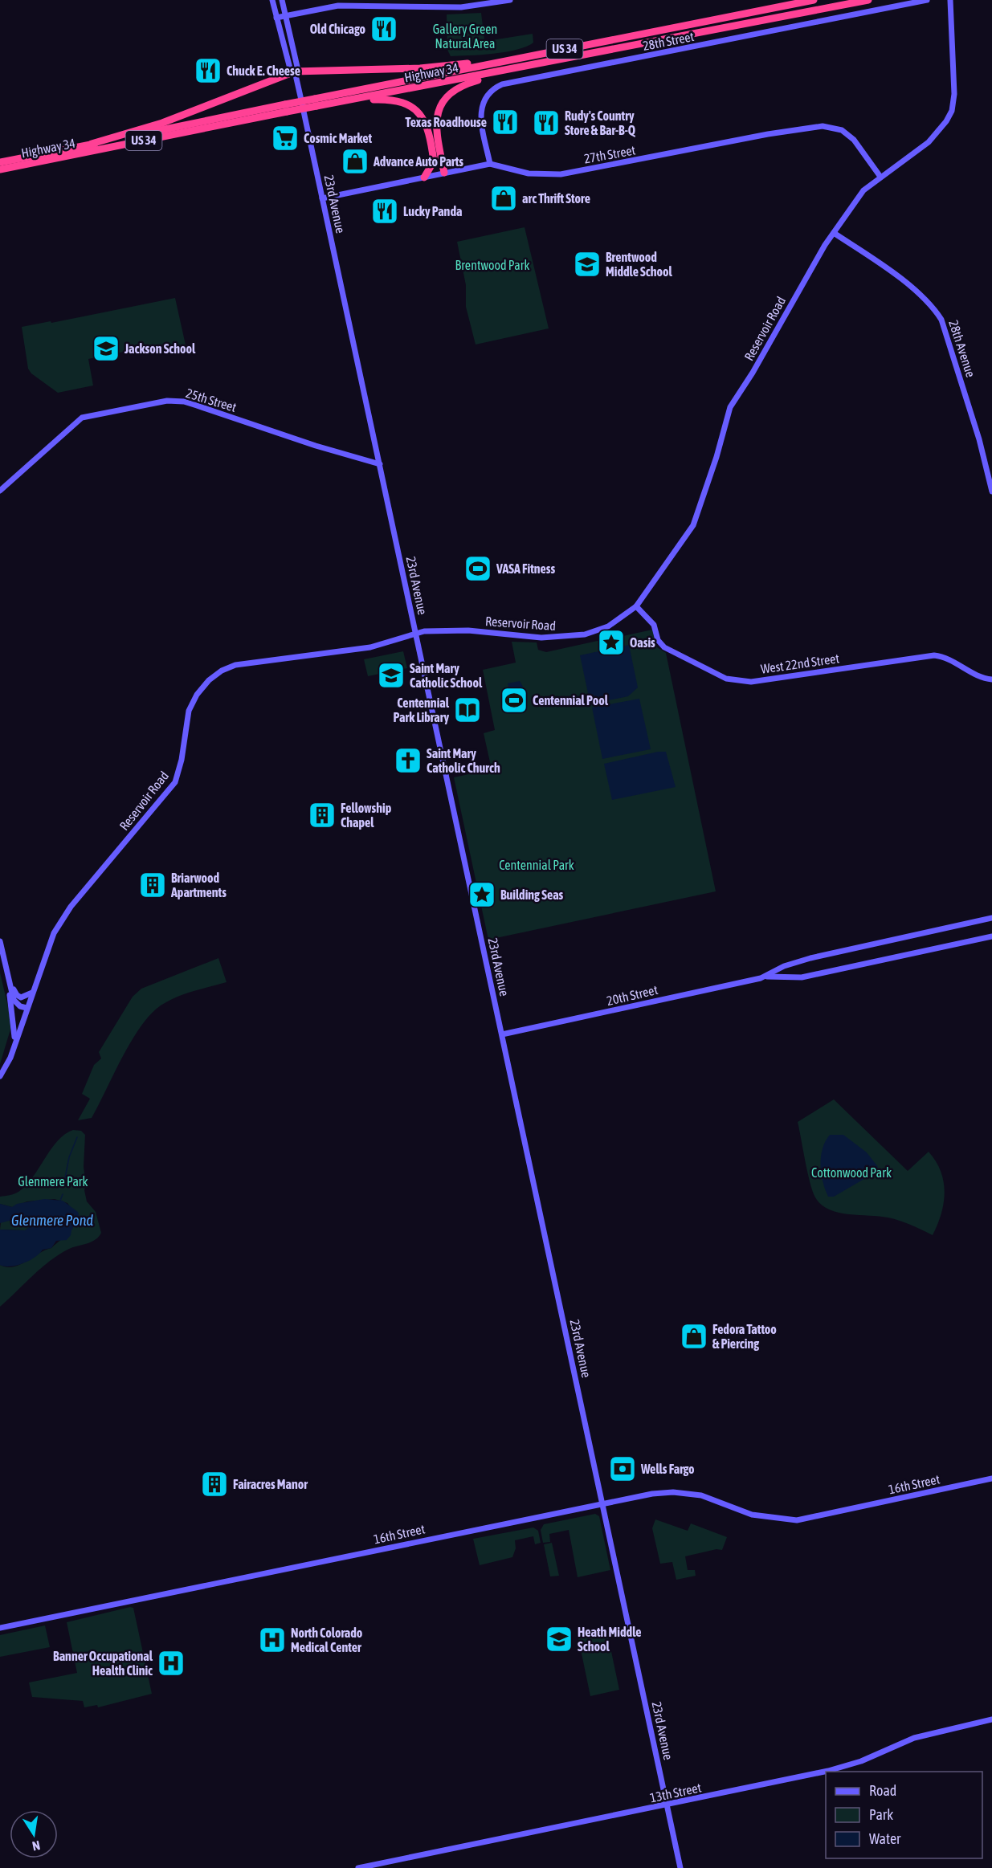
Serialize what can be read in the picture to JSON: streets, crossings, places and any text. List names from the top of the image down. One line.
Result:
{"streets":{"highway":["US 34","Highway 34"],"street":["28th Street","27th Street","23rd Avenue","Reservoir Road","28th Avenue","25th Street","West 22nd Street","20th Street","16th Street","13th Street"]},"crossings":[["28th Street","27th Street"],["27th Street","23rd Avenue"],["27th Street","Reservoir Road"],["23rd Avenue","Reservoir Road"],["23rd Avenue","25th Street"],["23rd Avenue","20th Street"],["23rd Avenue","16th Street"],["23rd Avenue","13th Street"],["Reservoir Road","28th Avenue"],["Reservoir Road","West 22nd Street"]],"water":["Glenmere Pond"],"parks":["Gallery Green Natural Area","Brentwood Park","Centennial Park","Cottonwood Park","Glenmere Park"],"places":{"restaurant":["Old Chicago","Chuck E. Cheese","Texas Roadhouse","Rudy's Country Store & Bar-B-Q","Lucky Panda"],"supermarket":["Cosmic Market"],"shop":["Advance Auto Parts","arc Thrift Store","Fedora Tattoo & Piercing"],"school or university":["Brentwood Middle School","Jackson School","Saint Mary Catholic School","Heath Middle School"],"sports":["VASA Fitness","Centennial Pool"],"place":["Oasis","Building Seas"],"library":["Centennial Park Library"],"church":["Saint Mary Catholic Church"],"building":["Fellowship Chapel","Briarwood Apartments","Fairacres Manor"],"bank":["Wells Fargo"],"hospital":["North Colorado Medical Center","Banner Occupational Health Clinic"]},"legend":["Road","Park","Water"],"north":"bottom"}
